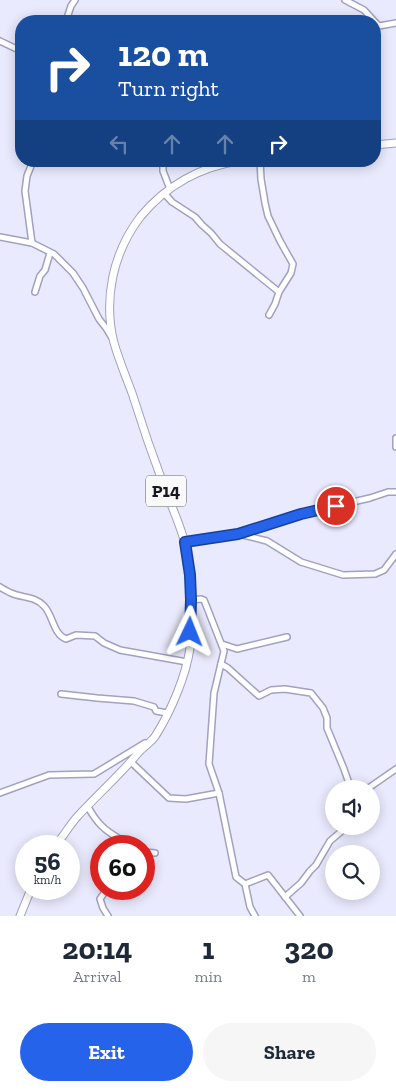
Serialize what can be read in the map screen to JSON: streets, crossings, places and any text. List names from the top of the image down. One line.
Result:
{"streets":{"main road":["P14"]},"page":{"turn":["120 m","Turn right"],"speed":"56 km/h","limit":"60","eta":["20:14","Arrival","1","min","320","m"],"buttons":["Exit","Share"]}}
